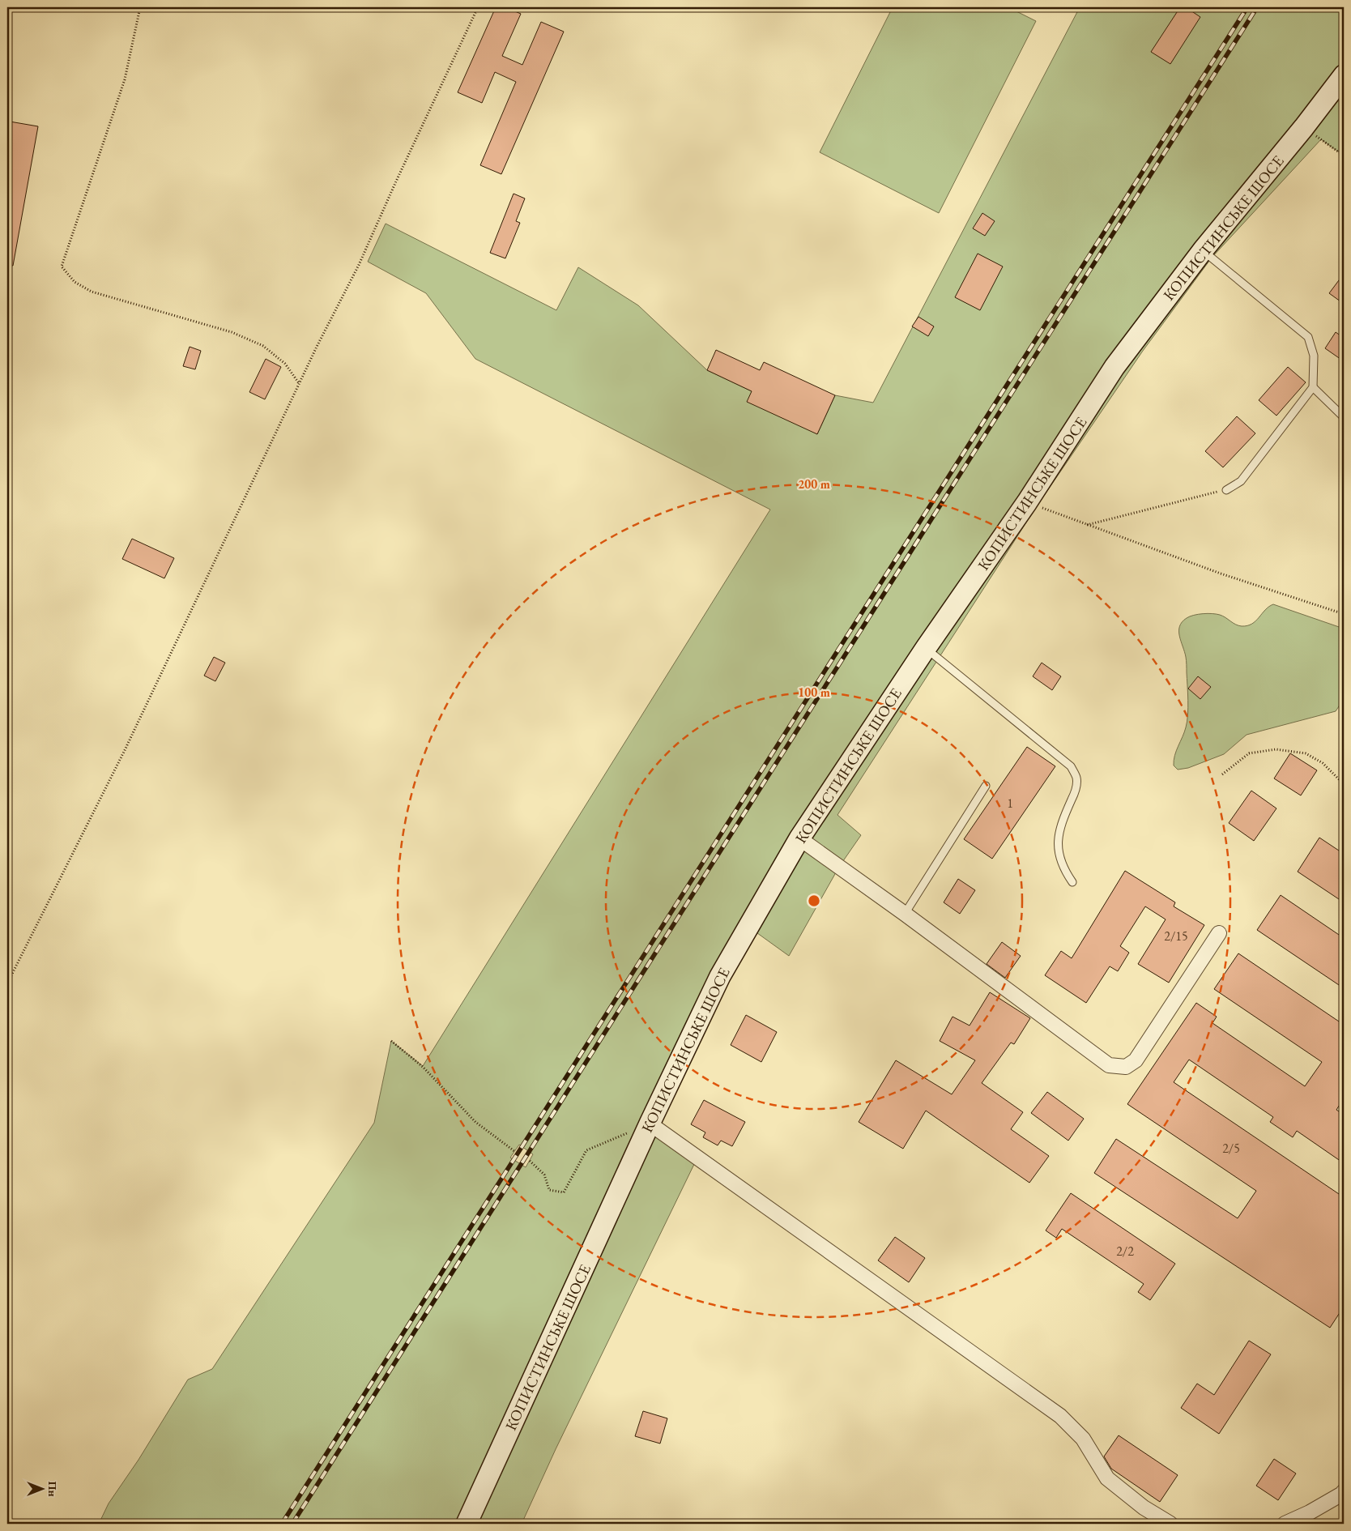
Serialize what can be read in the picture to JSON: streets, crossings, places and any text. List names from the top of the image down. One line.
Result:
{"streets":{"street":["КОПИСТИНСЬКЕ ШОСЕ"]},"house_numbers":["1","2/15","2/5","2/2"],"north":"right","rings":["200 m","100 m"]}
